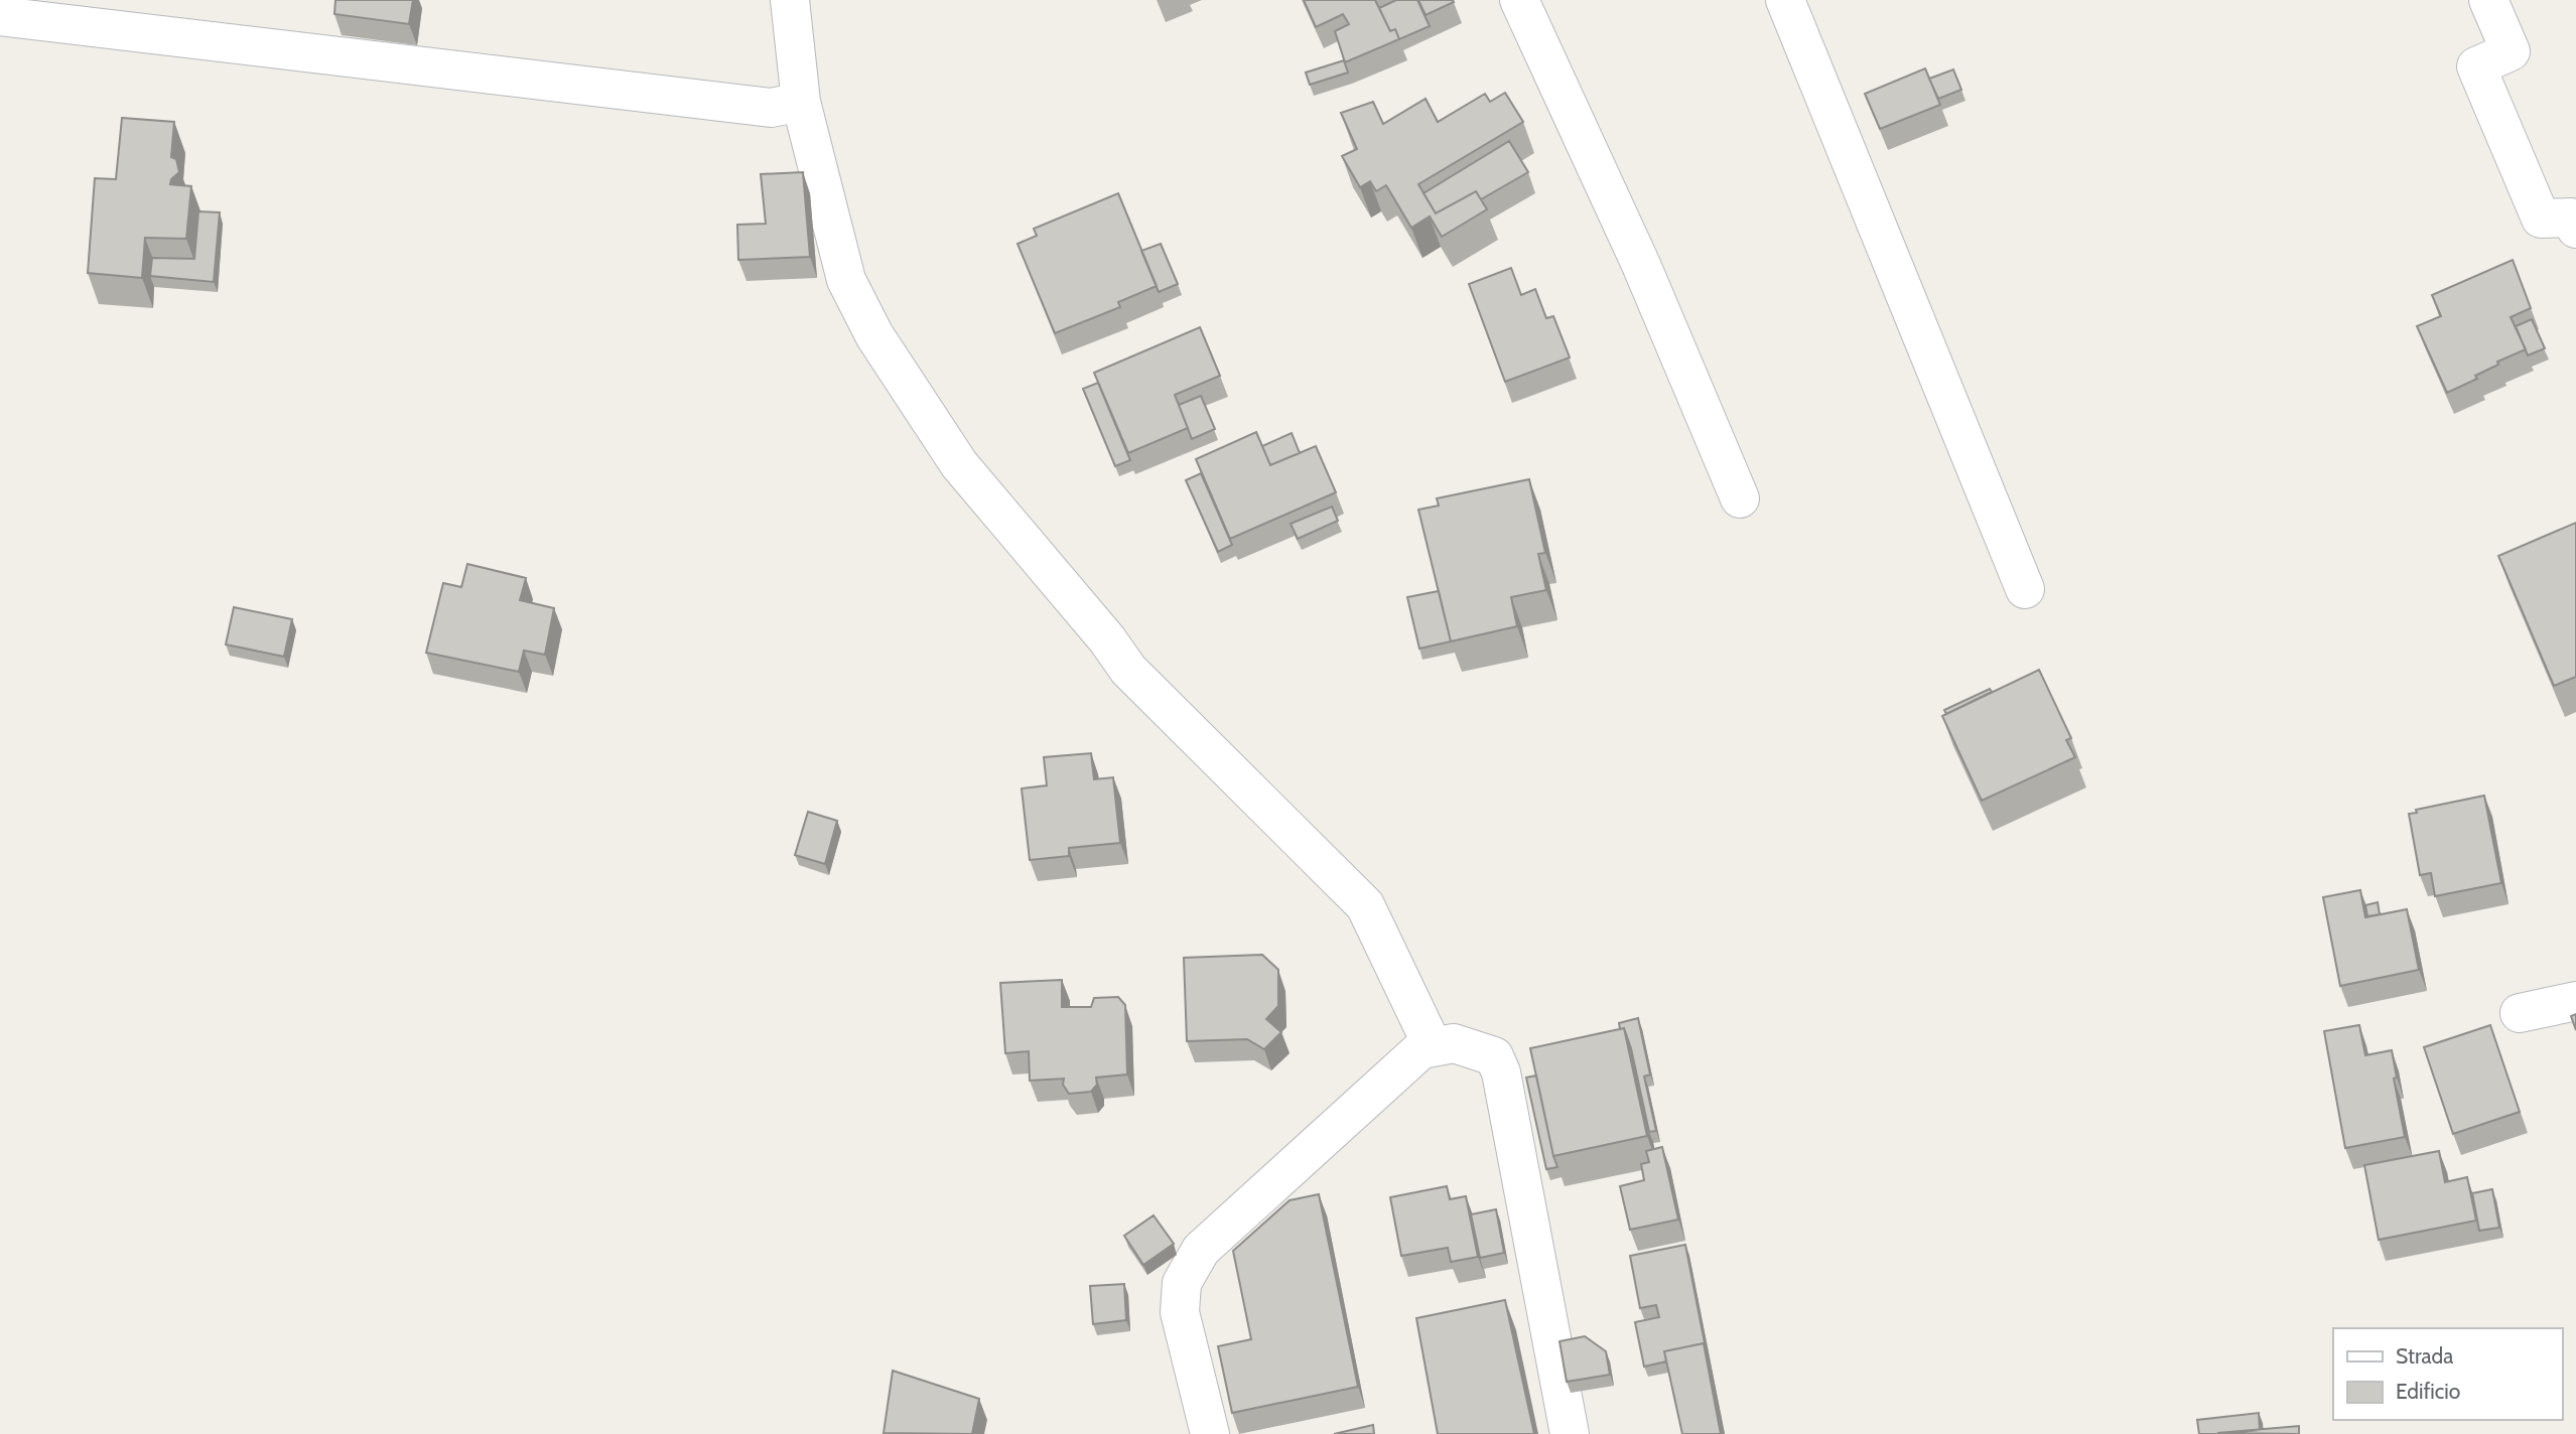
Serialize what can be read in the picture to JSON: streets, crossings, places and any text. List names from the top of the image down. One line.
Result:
{"legend":["Strada","Edificio"]}
